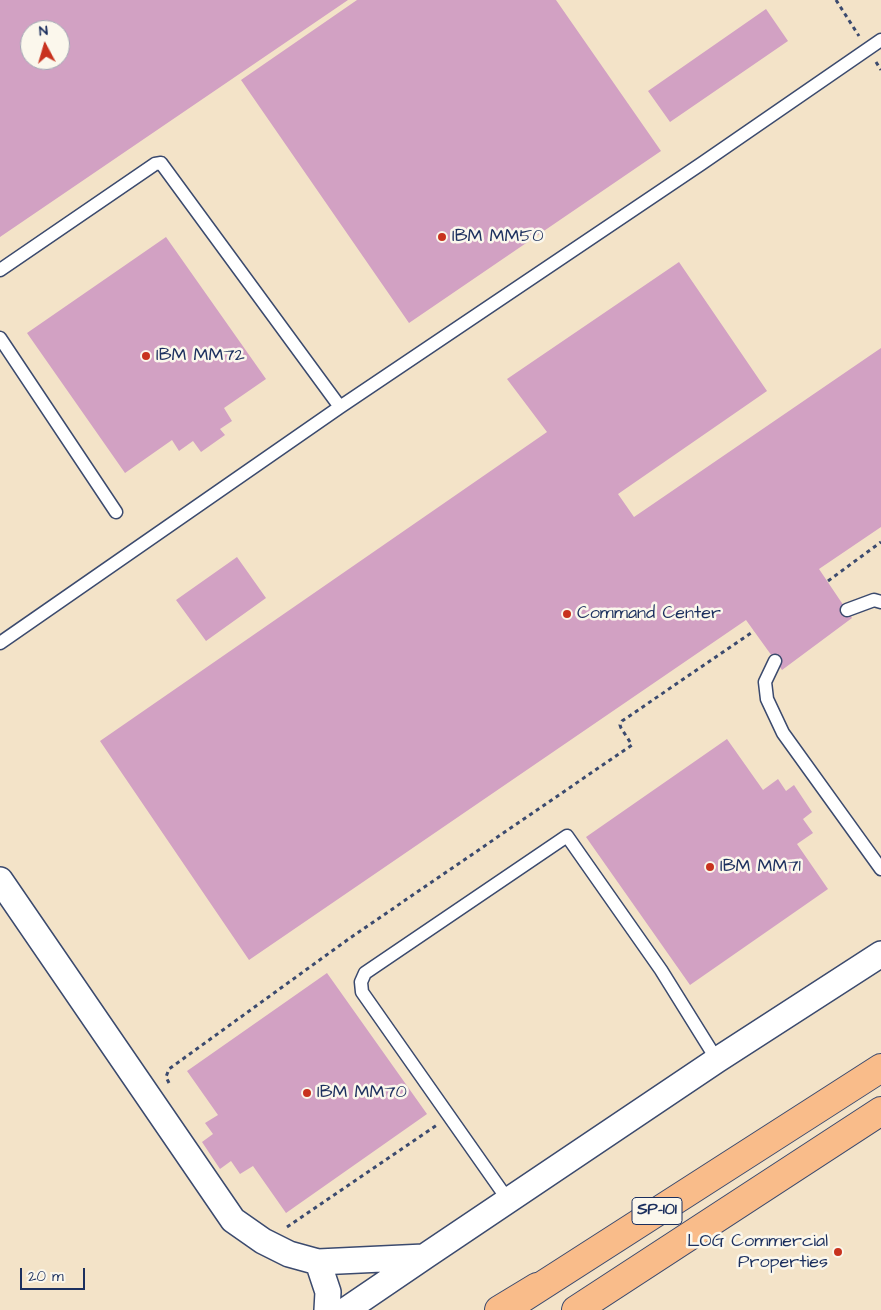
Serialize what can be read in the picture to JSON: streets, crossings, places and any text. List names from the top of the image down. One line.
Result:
{"streets":{"highway":["SP-101"]},"places":["IBM MM50","IBM MM72","Command Center","IBM MM71","IBM MM70","LOG Commercial Properties"],"scale_bar":"20 m","north":"top"}
